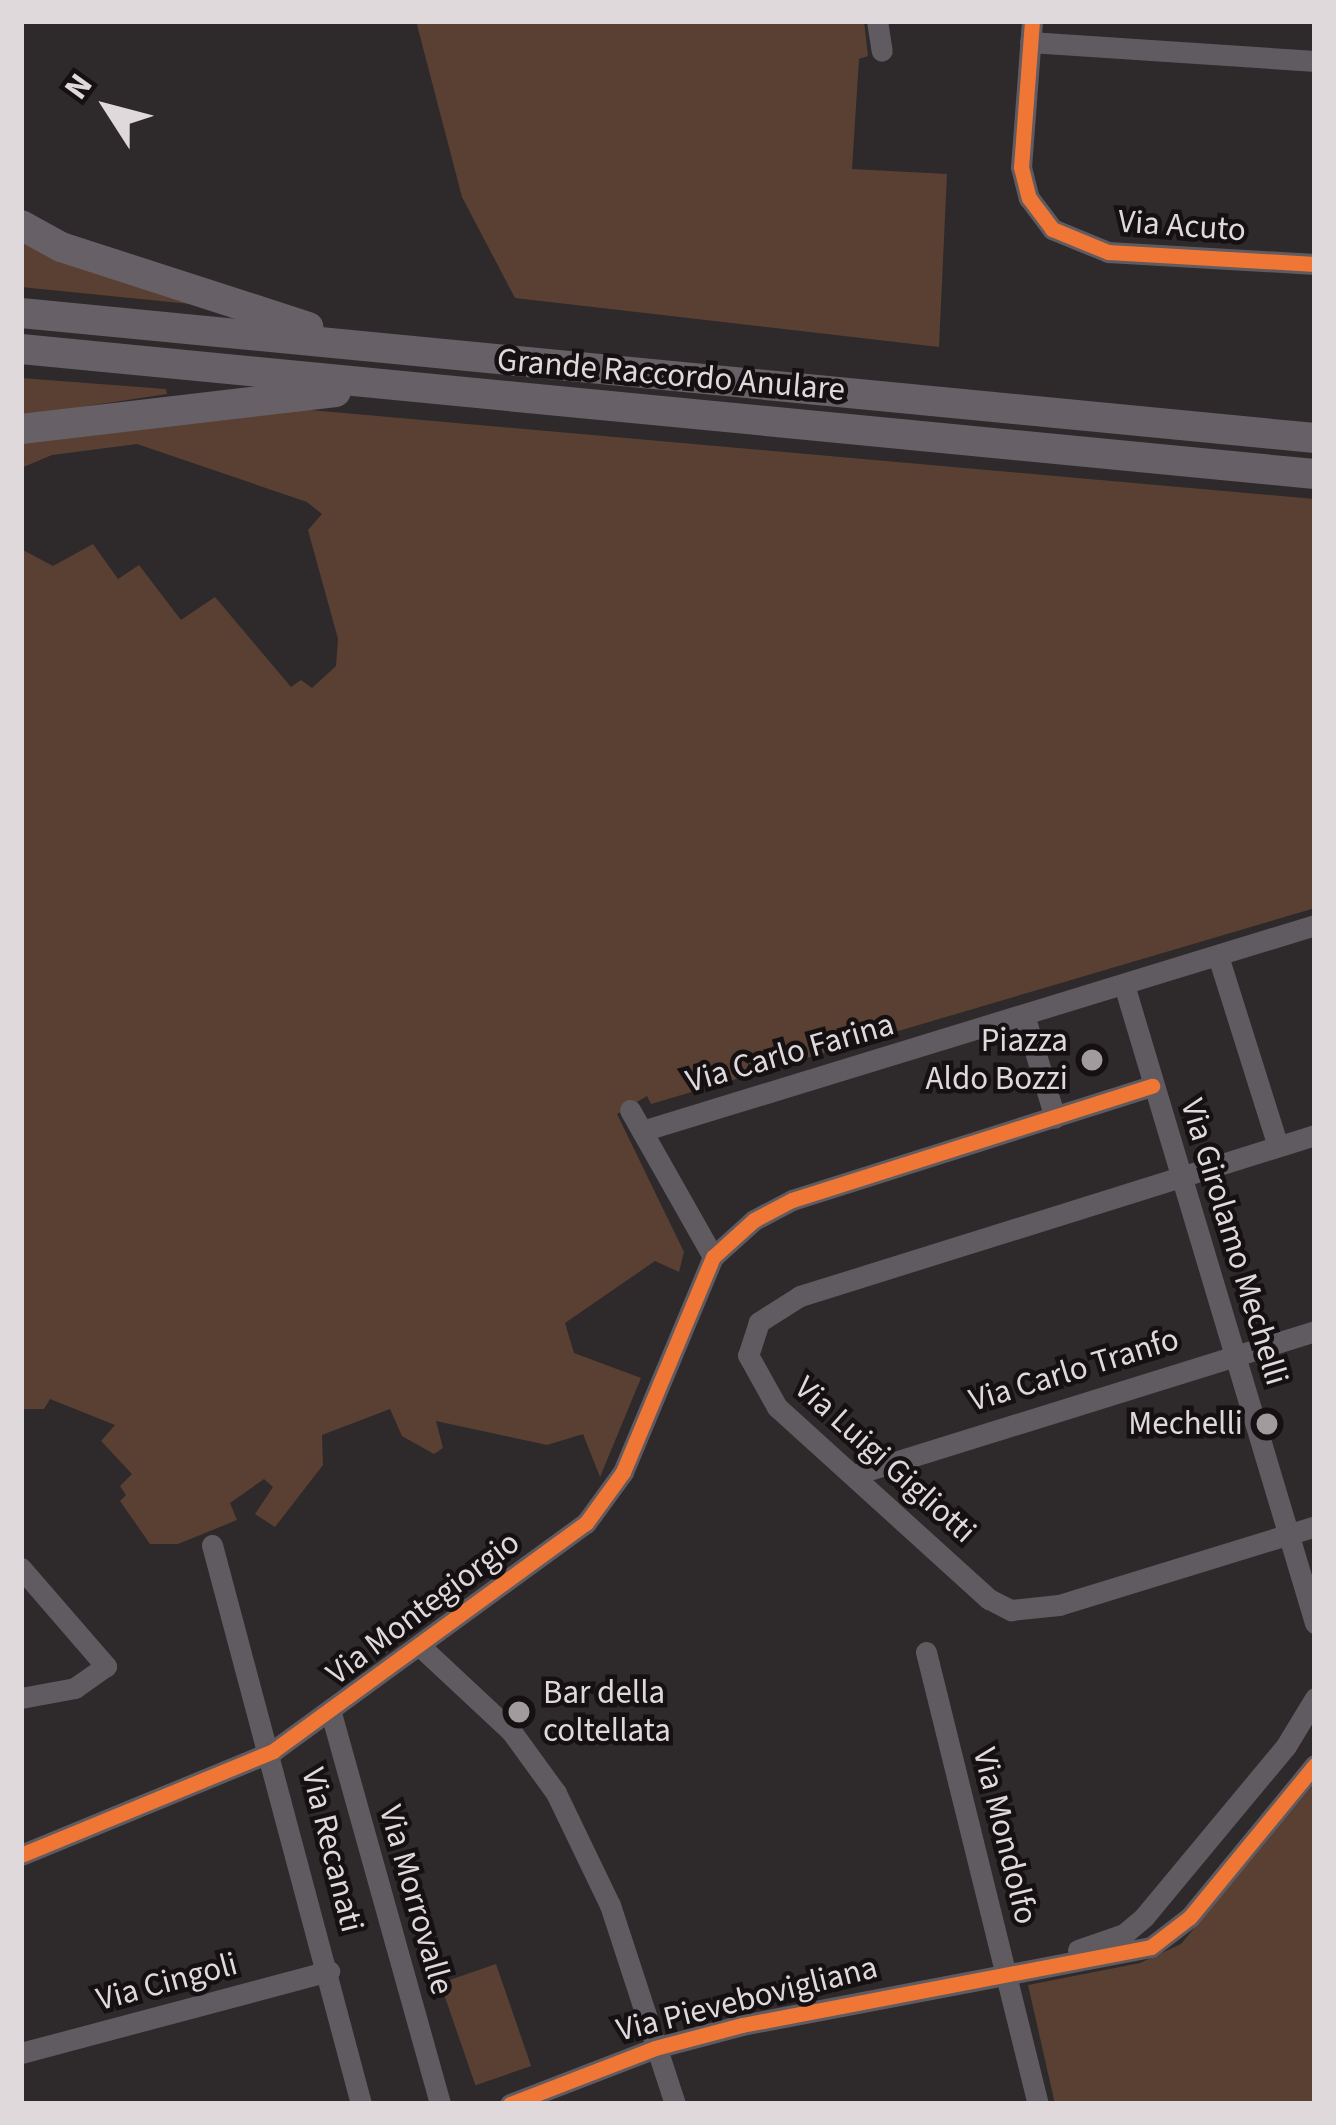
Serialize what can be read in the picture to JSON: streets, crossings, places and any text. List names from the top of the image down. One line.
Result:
{"streets":{"highway":["Grande Raccordo Anulare"],"street":["Via Acuto","Via Carlo Farina","Via Girolamo Mechelli","Via Carlo Tranfo","Via Luigi Gigliotti","Via Montegiorgio","Via Mondolfo","Via Recanati","Via Morrovalle","Via Cingoli","Via Pievebovigliana"]},"crossings":[["Via Girolamo Mechelli","Via Carlo Tranfo"],["Via Girolamo Mechelli","Via Luigi Gigliotti"],["Via Carlo Tranfo","Via Luigi Gigliotti"],["Via Montegiorgio","Via Recanati"],["Via Montegiorgio","Via Morrovalle"],["Via Mondolfo","Via Pievebovigliana"],["Via Recanati","Via Cingoli"]],"places":["Piazza Aldo Bozzi","Mechelli","Bar della coltellata"],"north":"top left"}
